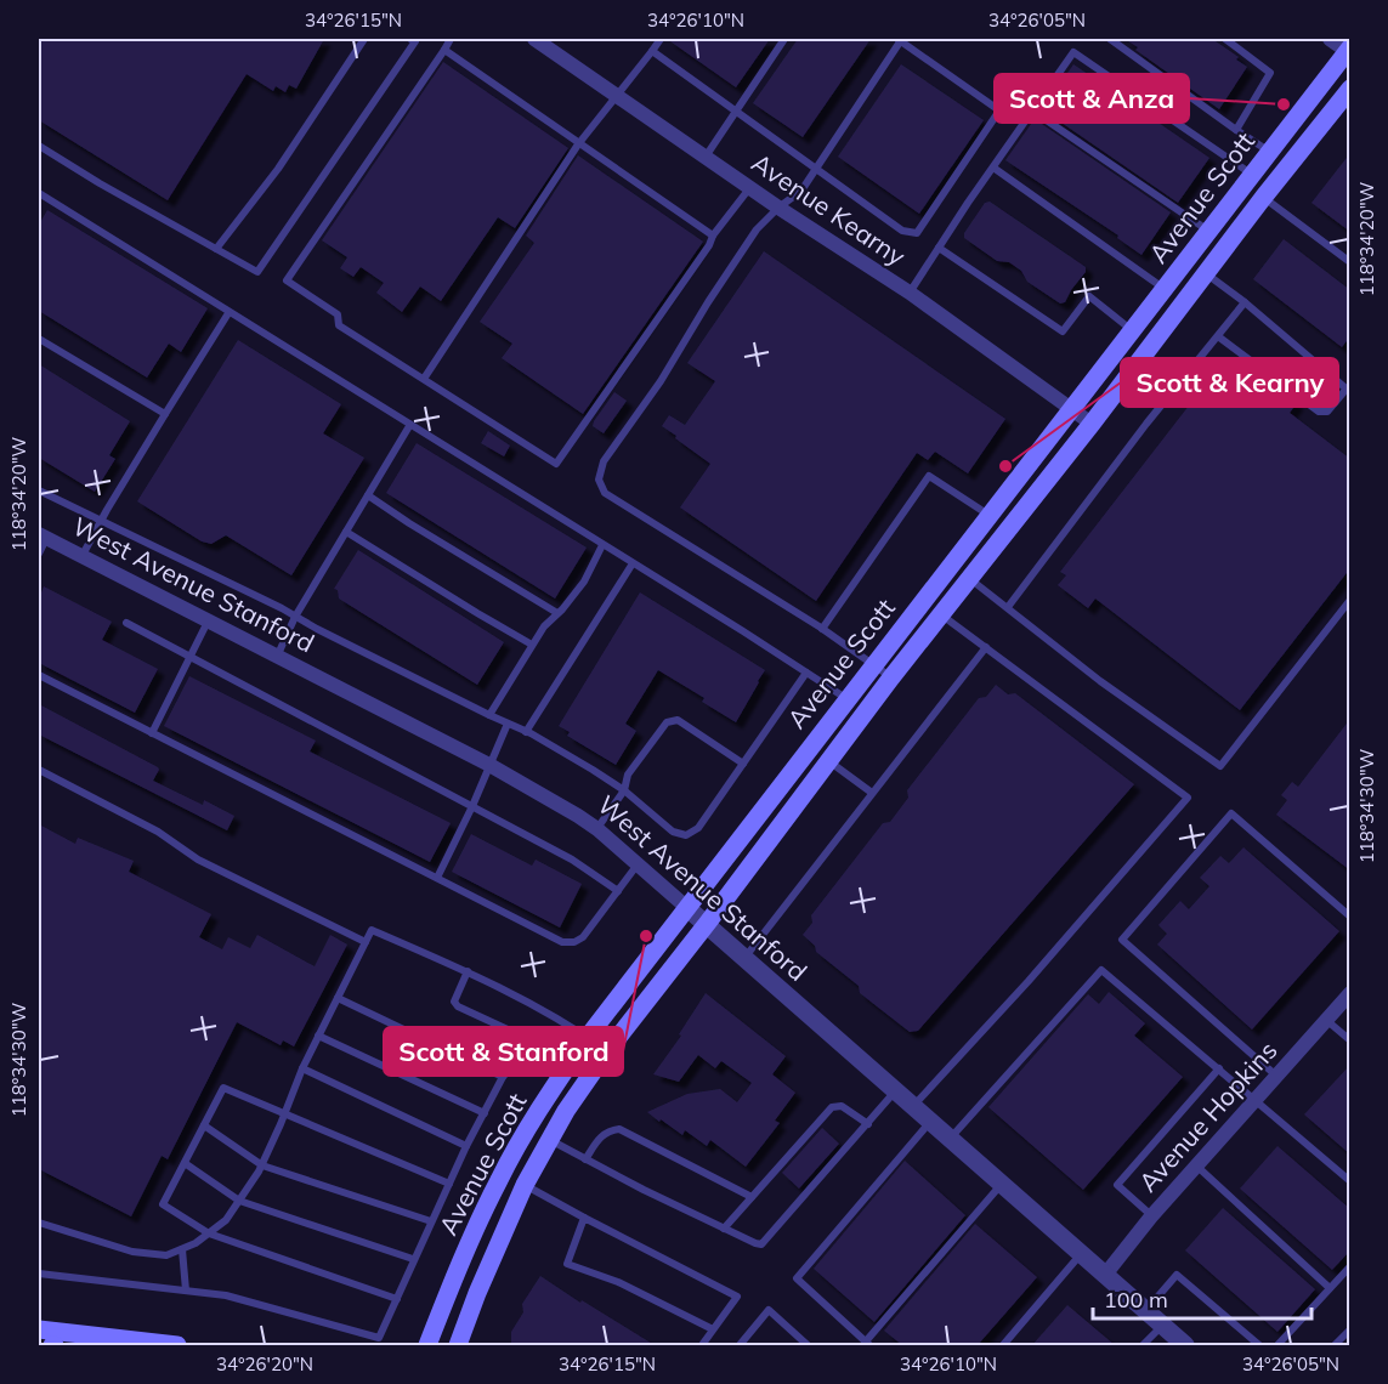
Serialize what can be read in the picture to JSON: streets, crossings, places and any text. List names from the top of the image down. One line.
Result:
{"streets":{"main road":["Avenue Scott"],"street":["Avenue Kearny","West Avenue Stanford","Avenue Hopkins"]},"crossings":[["Avenue Scott","Avenue Kearny"],["Avenue Scott","West Avenue Stanford"],["West Avenue Stanford","Avenue Hopkins"]],"places":["Scott & Anza","Scott & Kearny","Scott & Stanford"],"scale_bar":"100 m","coordinates":["34°26'15\"N","34°26'10\"N","34°26'05\"N","118°34'20\"W","118°34'30\"W","34°26'20\"N"]}
